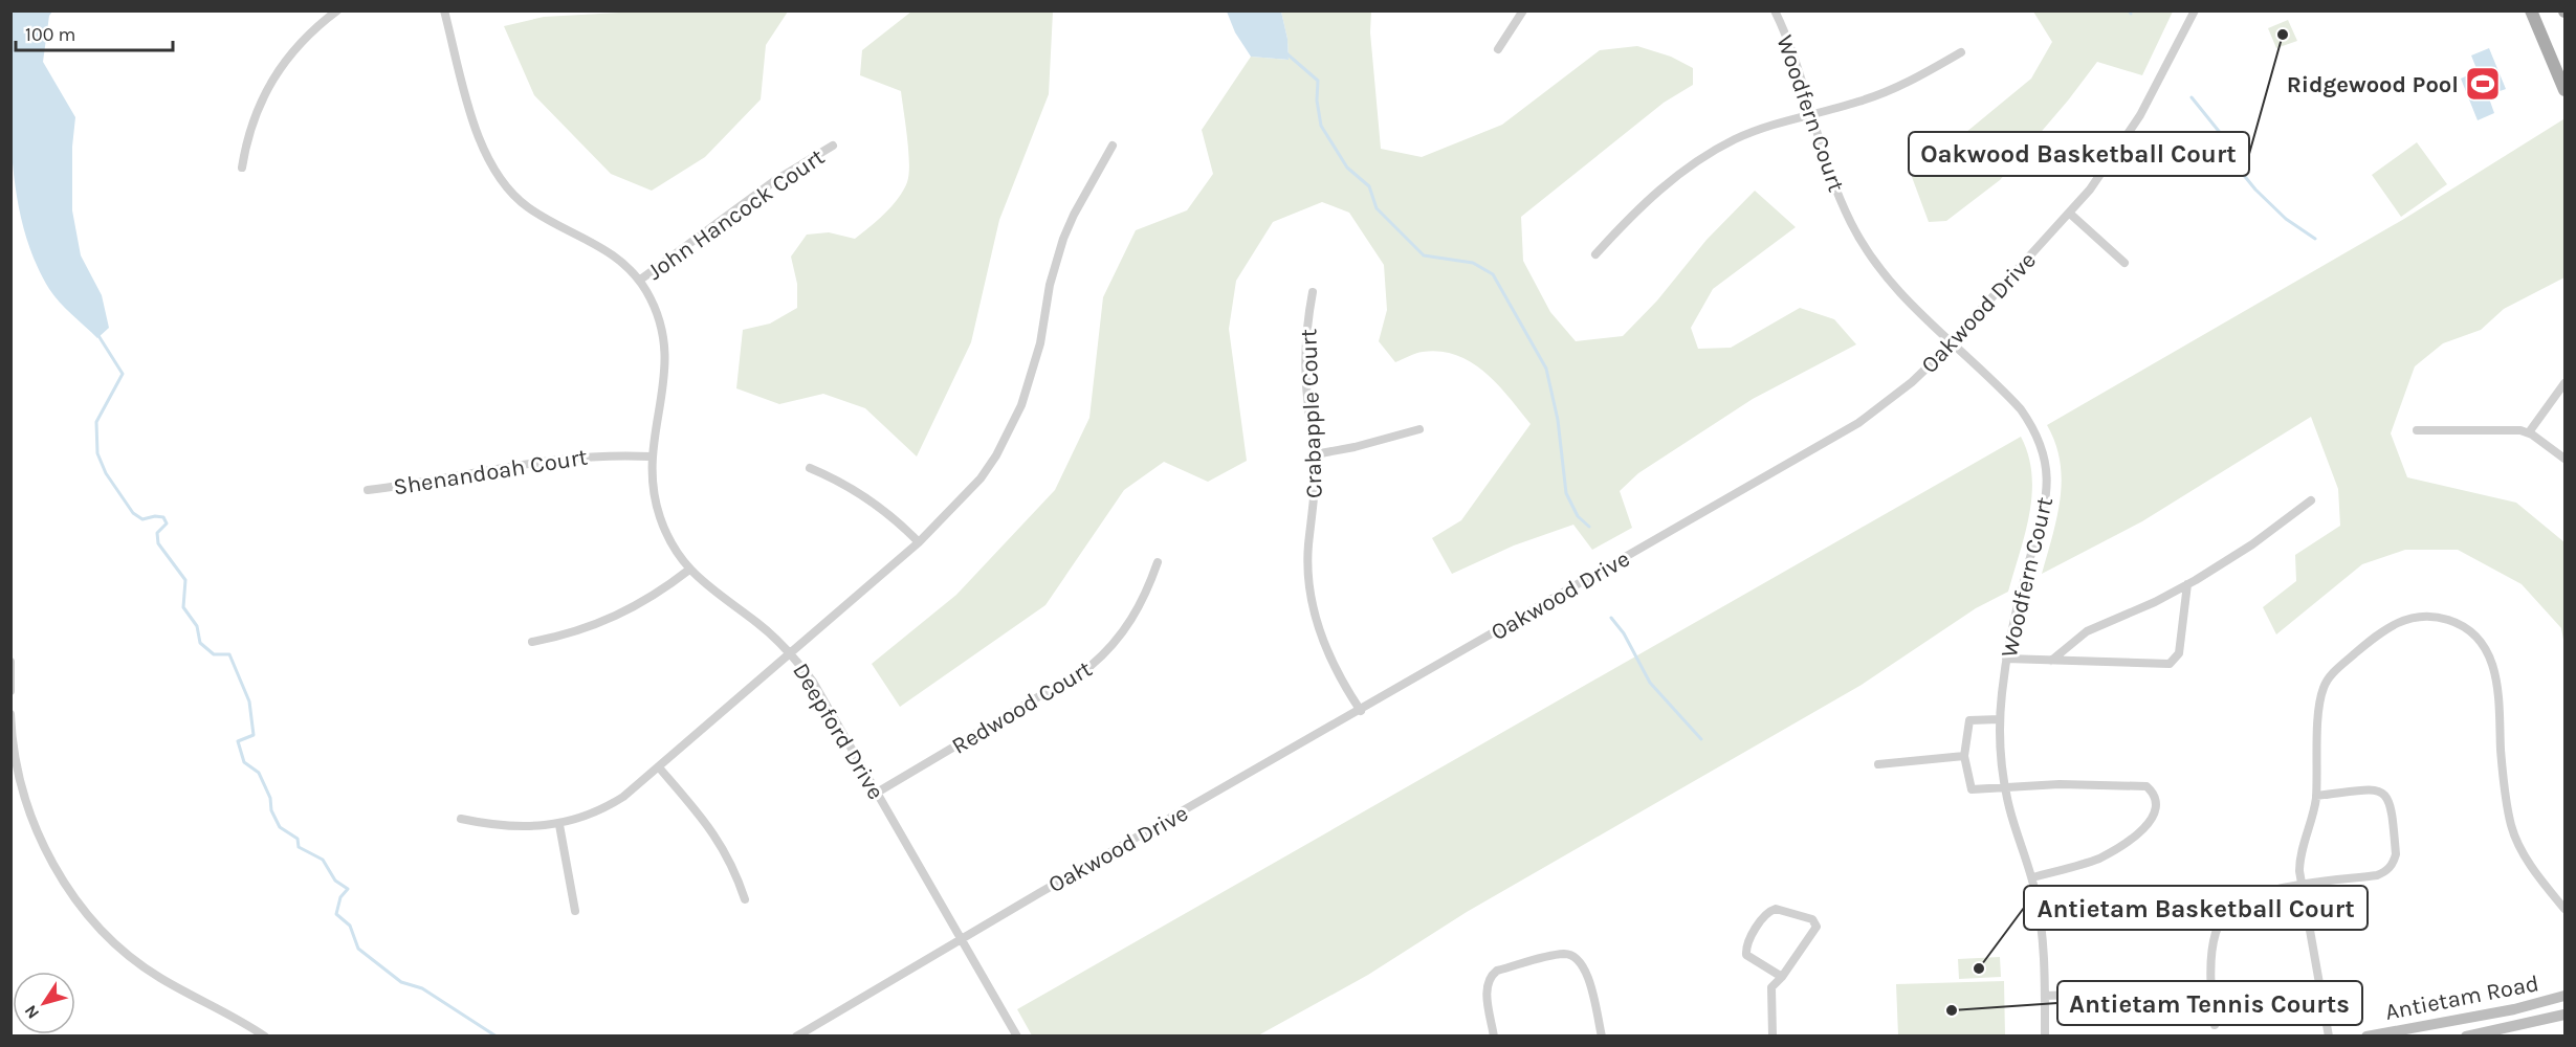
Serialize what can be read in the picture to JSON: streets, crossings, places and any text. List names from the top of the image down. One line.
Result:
{"streets":{"street":["Woodfern Court","John Hancock Court","Oakwood Drive","Crabapple Court","Shenandoah Court","Redwood Court","Deepford Drive","Antietam Road"]},"crossings":[["Woodfern Court","Oakwood Drive"],["John Hancock Court","Deepford Drive"],["Oakwood Drive","Crabapple Court"],["Oakwood Drive","Deepford Drive"],["Shenandoah Court","Deepford Drive"],["Redwood Court","Deepford Drive"]],"places":{"other":["Oakwood Basketball Court","Antietam Basketball Court","Antietam Tennis Courts"],"sports":["Ridgewood Pool"]},"scale_bar":"100 m","north":"bottom left"}
